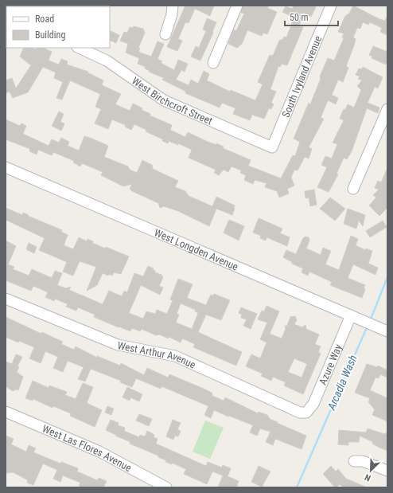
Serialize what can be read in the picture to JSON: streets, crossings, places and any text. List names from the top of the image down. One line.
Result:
{"streets":{"street":["South Ivyland Avenue","West Birchcroft Street","West Longden Avenue","West Arthur Avenue","Azure Way","West Las Flores Avenue"]},"crossings":[["South Ivyland Avenue","West Birchcroft Street"],["West Longden Avenue","Azure Way"],["West Arthur Avenue","Azure Way"]],"water":["Arcadia Wash"],"legend":["Road","Building"],"scale_bar":"50 m","north":"bottom left"}
